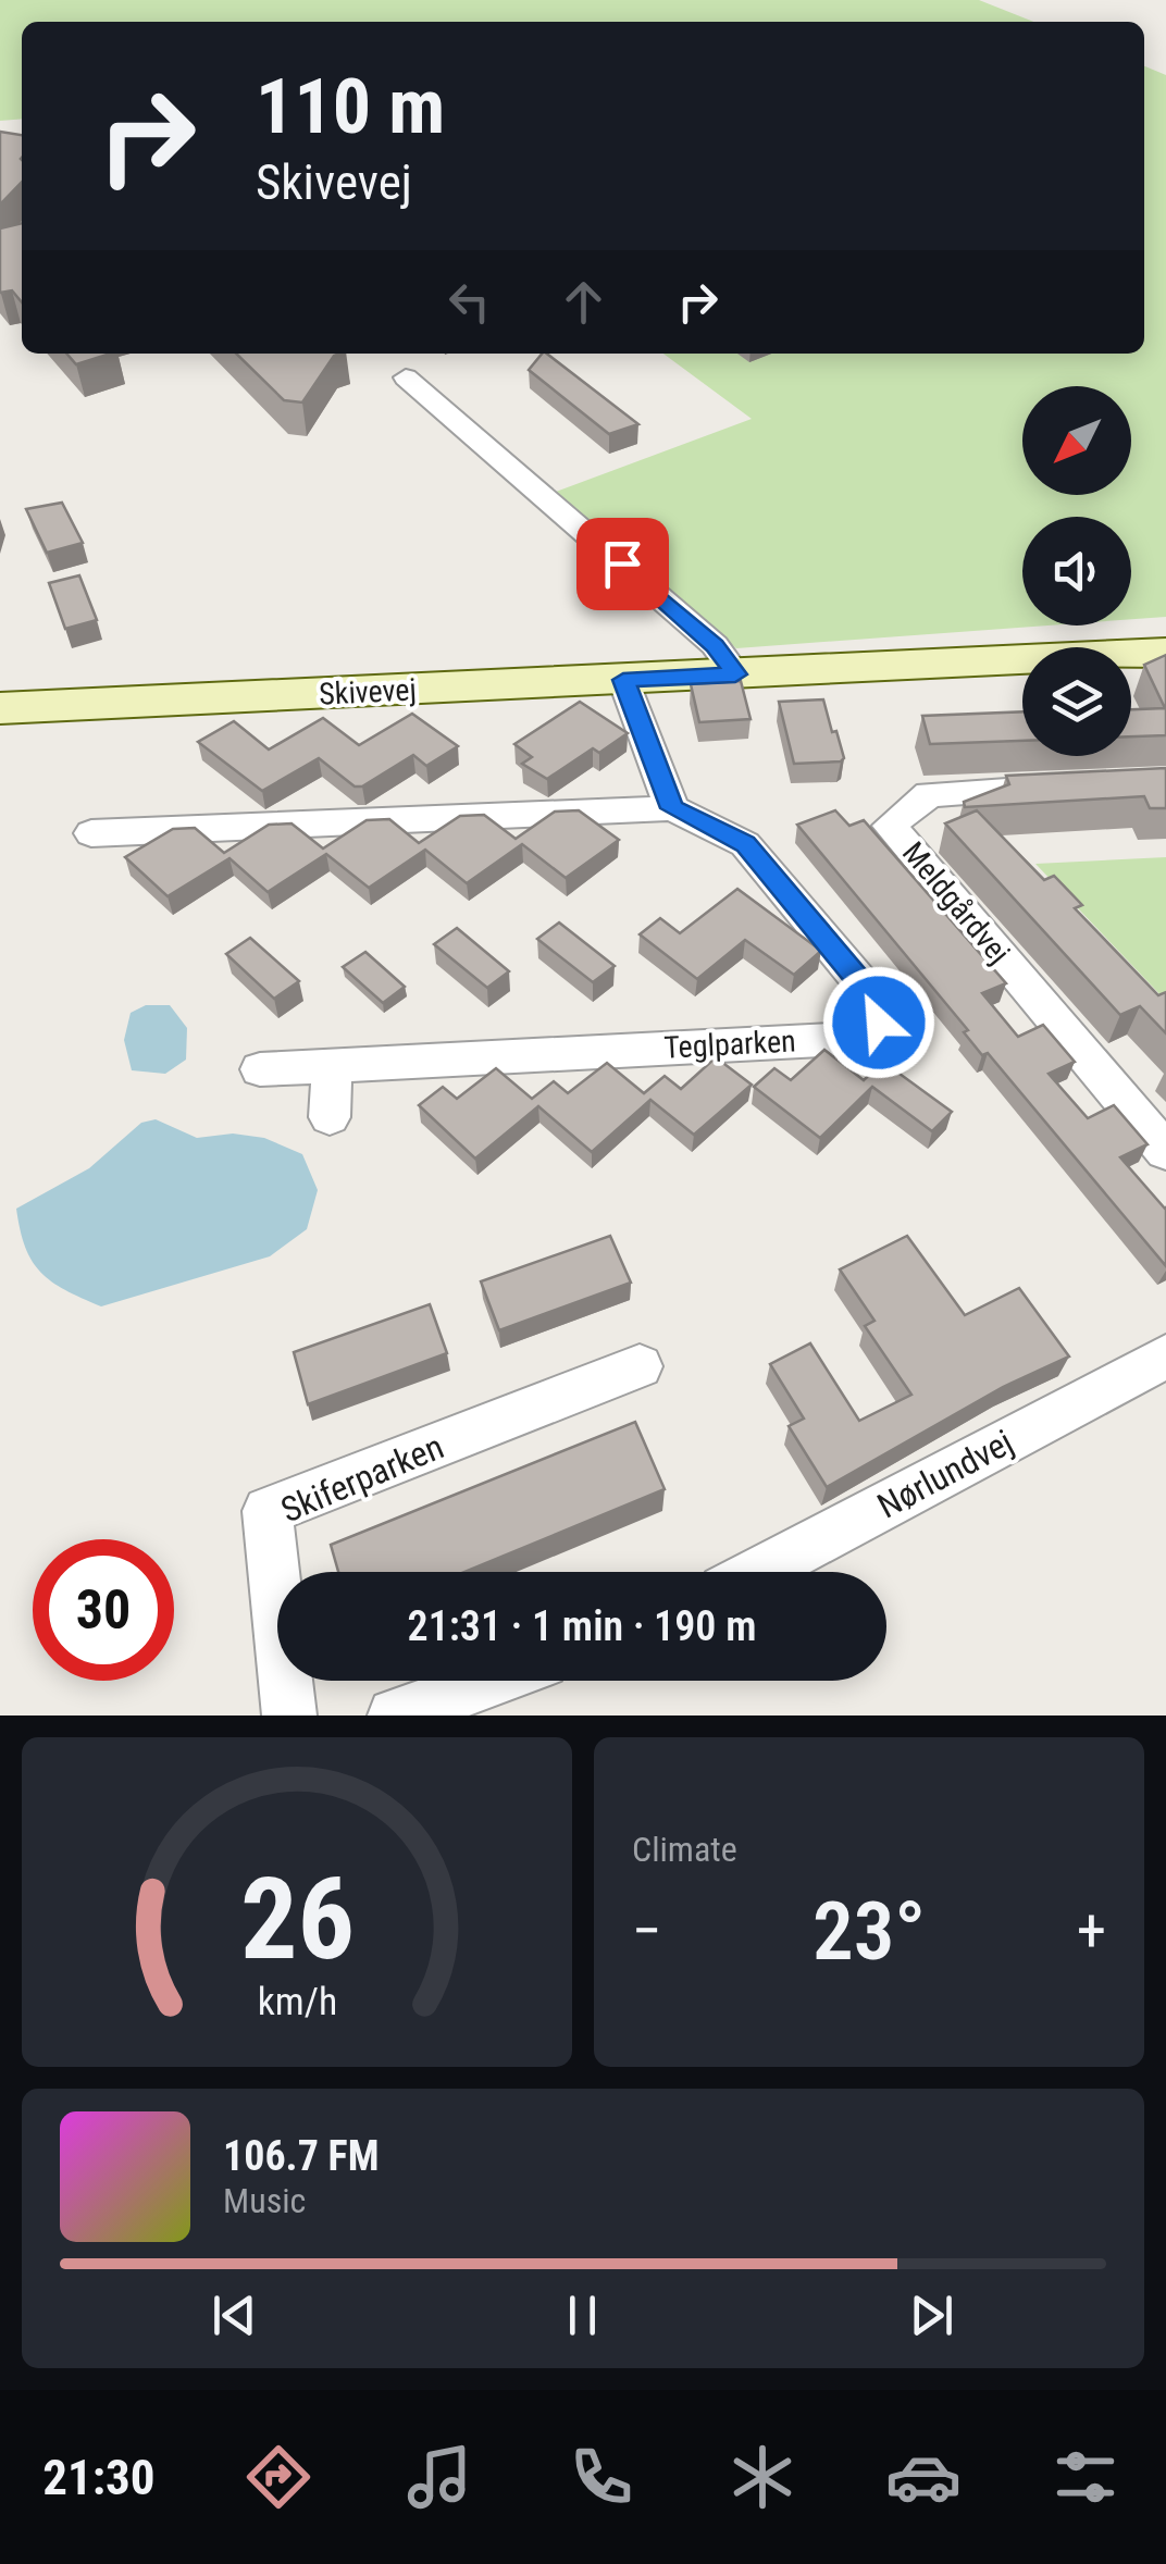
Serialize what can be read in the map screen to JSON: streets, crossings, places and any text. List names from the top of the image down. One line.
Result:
{"streets":{"street":["Skivevej","Meldgårdvej","Teglparken","Nørlundvej","Skiferparken"]},"north":"bottom left","page":{"turn":["110 m","Skivevej"],"limit":"30","trip":"21:31 · 1 min · 190 m","tile":"Climate","heat":["−","23°","+"],"song":["106.7 FM","Music"],"tabs":"21:30","gauge":["26","km/h"]}}
